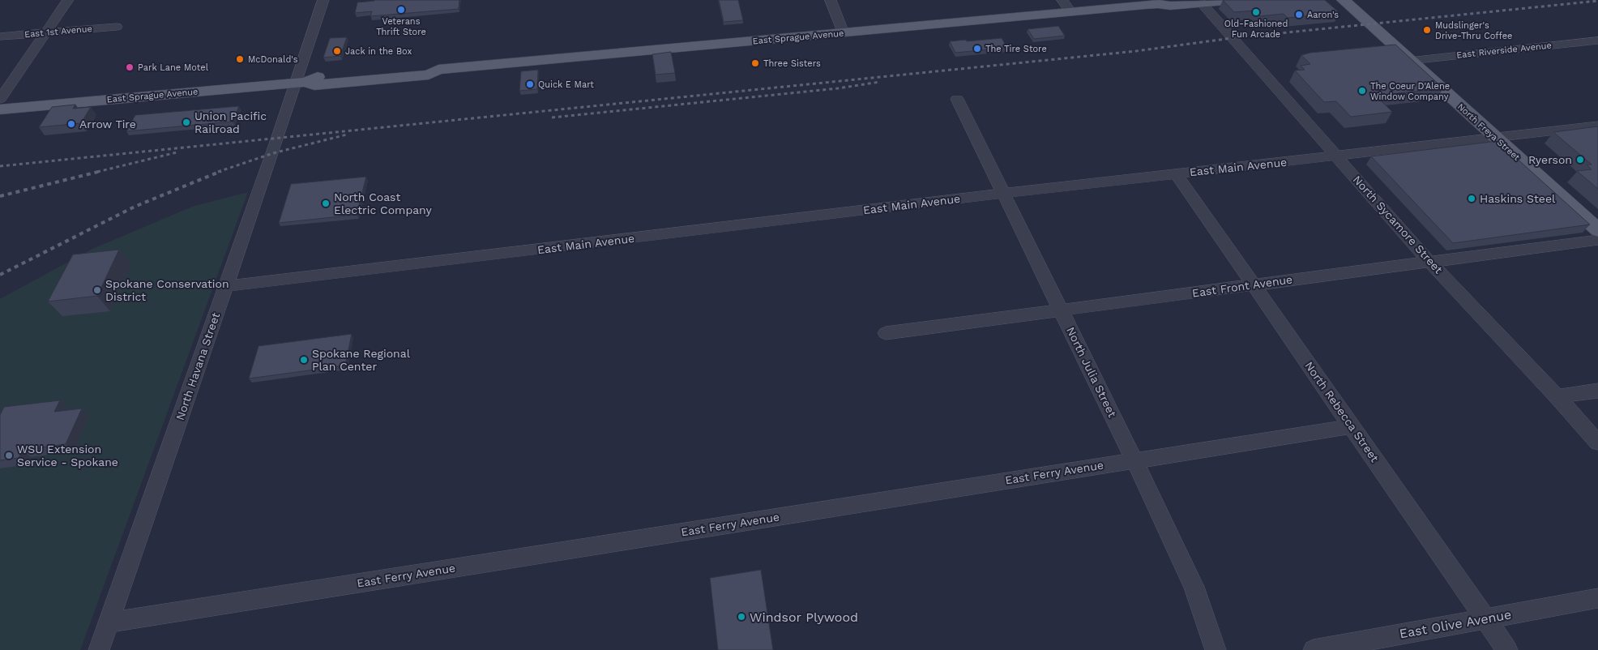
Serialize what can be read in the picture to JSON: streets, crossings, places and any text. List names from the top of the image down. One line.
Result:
{"streets":{"main road":["East Sprague Avenue","North Freya Street"],"street":["East 1st Avenue","East Riverside Avenue","East Main Avenue","North Sycamore Street","East Front Avenue","North Havana Street","North Julia Street","North Rebecca Street","East Ferry Avenue","East Olive Avenue"]},"crossings":[["East Sprague Avenue","North Sycamore Street"],["East Sprague Avenue","North Havana Street"],["East Riverside Avenue","North Freya Street"],["North Freya Street","East Main Avenue"],["East Main Avenue","North Sycamore Street"],["East Main Avenue","North Havana Street"],["East Main Avenue","North Julia Street"],["East Main Avenue","North Rebecca Street"],["North Sycamore Street","East Front Avenue"],["East Front Avenue","North Julia Street"],["East Front Avenue","North Rebecca Street"],["North Havana Street","East Ferry Avenue"],["North Julia Street","East Ferry Avenue"],["North Rebecca Street","East Ferry Avenue"],["North Rebecca Street","East Olive Avenue"]],"places":["Veterans Thrift Store","Old-Fashioned Fun Arcade","Aaron's","Mudslinger's Drive-Thru Coffee","The Tire Store","Jack in the Box","McDonald's","Three Sisters","Park Lane Motel","Quick E Mart","The Coeur D'Alene Window Company","Union Pacific Railroad","Arrow Tire","Ryerson","Haskins Steel","North Coast Electric Company","Spokane Conservation District","Spokane Regional Plan Center","WSU Extension Service - Spokane","Windsor Plywood"]}
